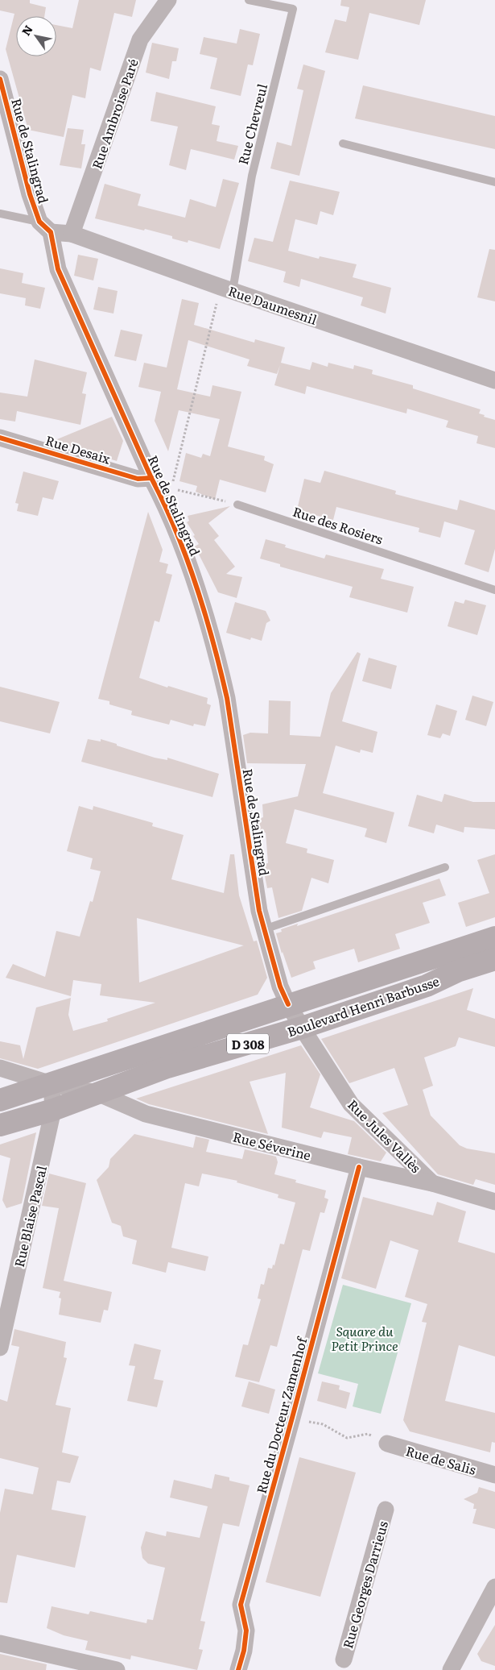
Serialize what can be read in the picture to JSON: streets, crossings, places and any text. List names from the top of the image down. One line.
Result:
{"streets":{"main road":["Boulevard Henri Barbusse","D 308"],"street":["Rue Ambroise Paré","Rue de Stalingrad","Rue Daumesnil","Rue Desaix","Rue Jules Vallès","Rue Séverine","Rue Blaise Pascal","Rue du Docteur Zamenhof","Rue de Salis","Rue Georges Darrieus"],"lane":["Rue Chevreul","Rue des Rosiers"]},"crossings":[["Rue Ambroise Paré","Rue Daumesnil"],["Rue Chevreul","Rue Daumesnil"],["Rue de Stalingrad","Rue Daumesnil"],["Rue de Stalingrad","Rue Desaix"],["Rue de Stalingrad","Boulevard Henri Barbusse"],["Rue de Stalingrad","Rue Jules Vallès"],["Boulevard Henri Barbusse","Rue Jules Vallès"],["Boulevard Henri Barbusse","Rue Séverine"],["Boulevard Henri Barbusse","Rue Blaise Pascal"],["Rue Jules Vallès","Rue Séverine"],["Rue Séverine","Rue Blaise Pascal"],["Rue Séverine","Rue du Docteur Zamenhof"]],"parks":["Square du Petit Prince"],"north":"top left"}
